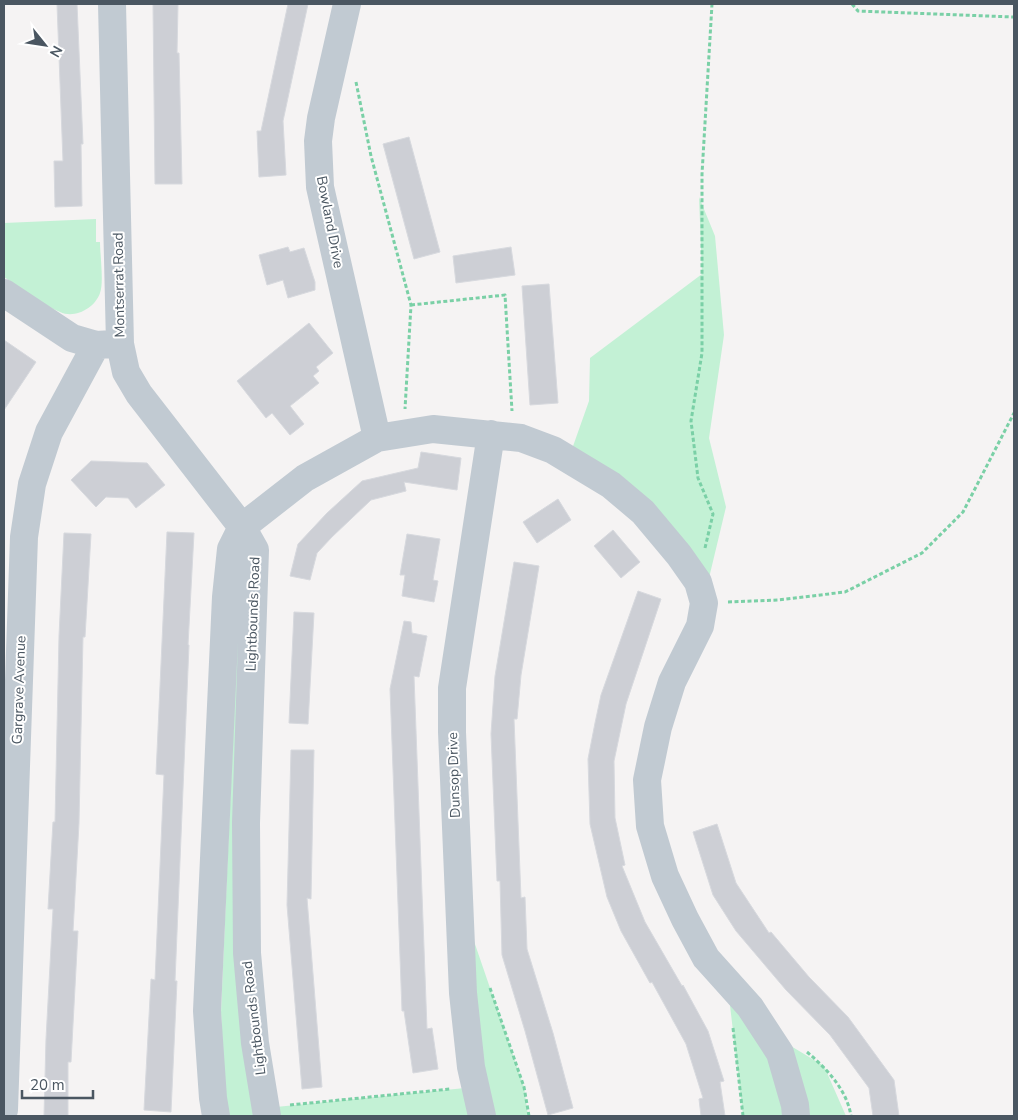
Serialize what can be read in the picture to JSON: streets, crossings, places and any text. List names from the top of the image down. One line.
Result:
{"streets":{"street":["Bowland Drive","Montserrat Road","Lightbounds Road","Gargrave Avenue","Dunsop Drive"]},"crossings":[["Montserrat Road","Lightbounds Road"],["Montserrat Road","Gargrave Avenue"]],"scale_bar":"20 m","north":"bottom right"}
